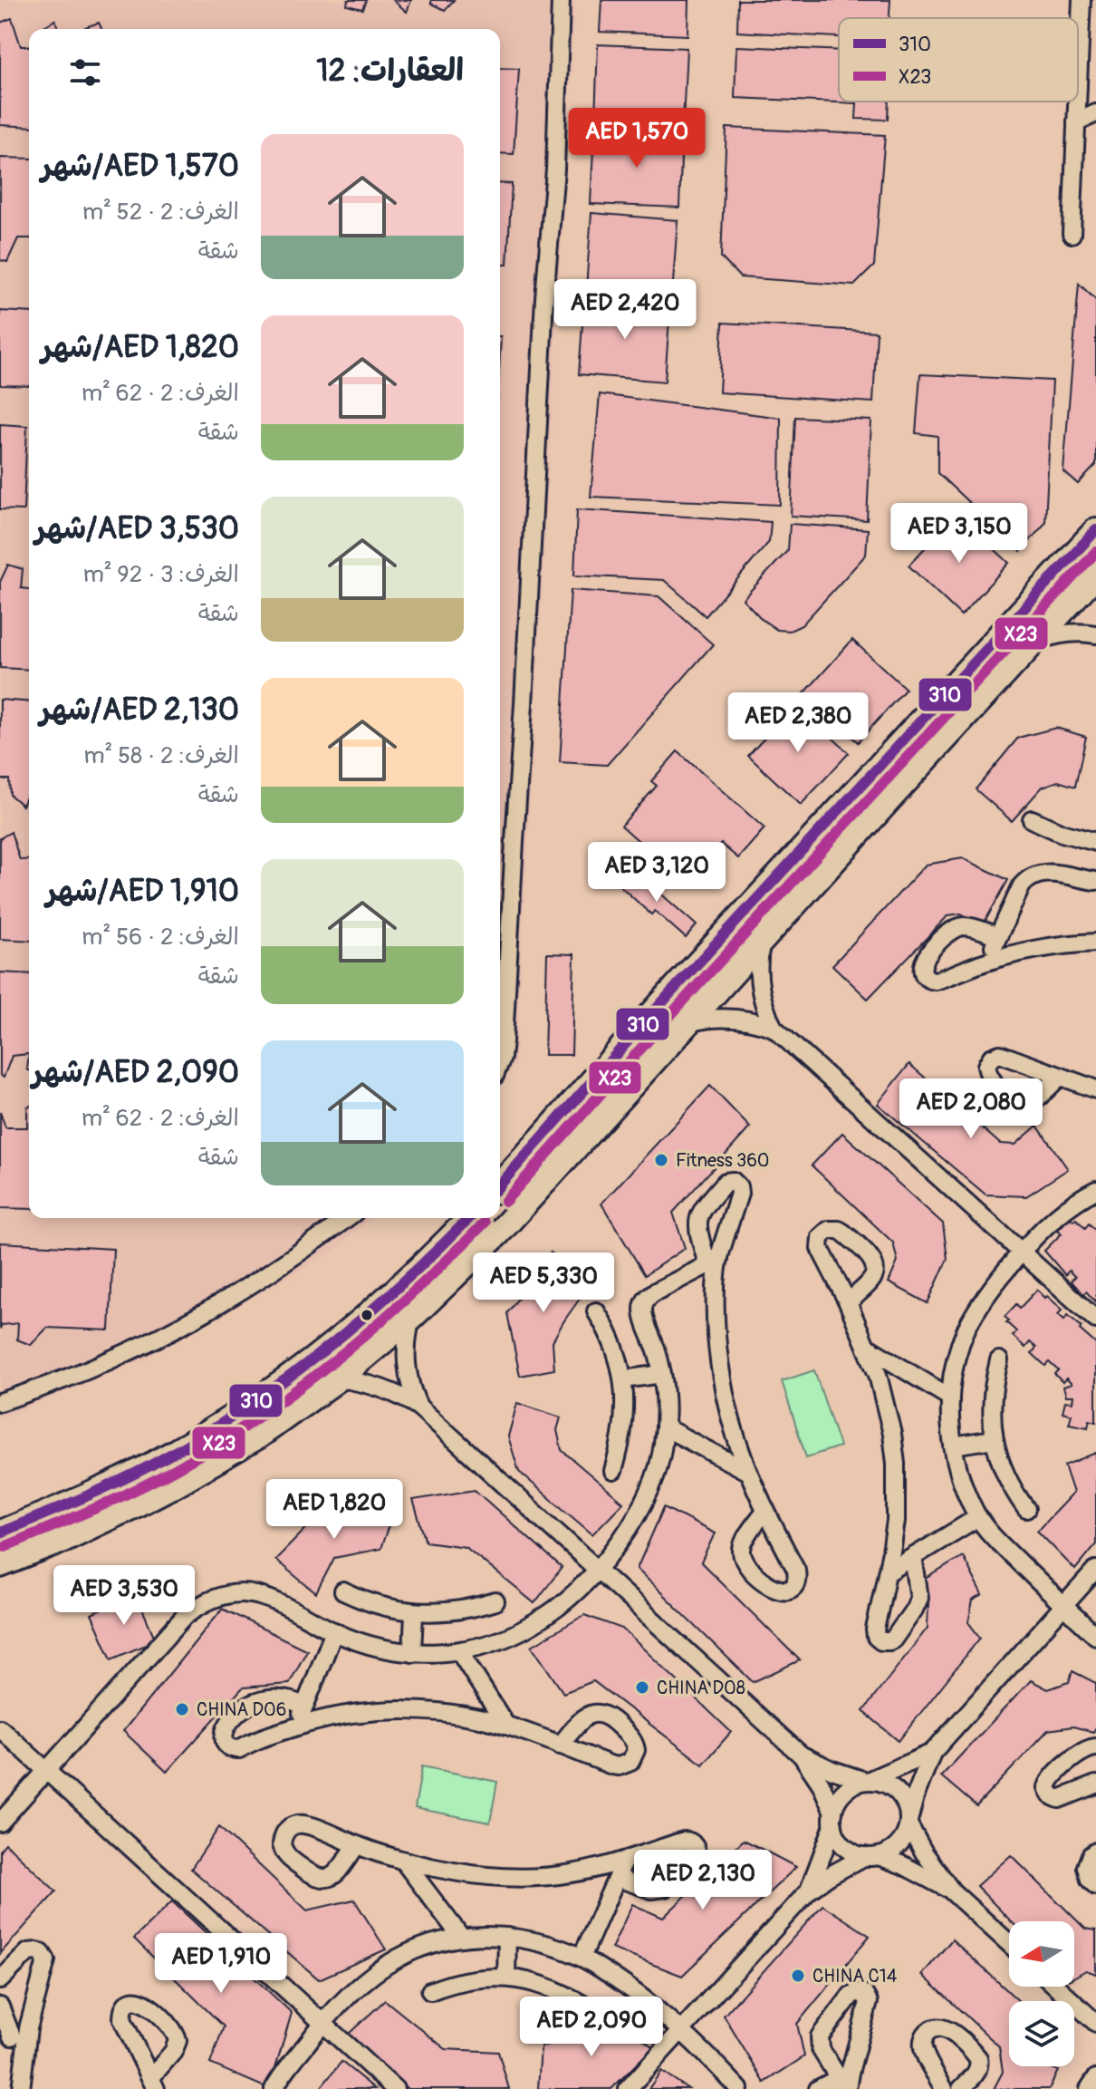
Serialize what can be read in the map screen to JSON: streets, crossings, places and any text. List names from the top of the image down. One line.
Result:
{"places":["Fitness 360","CHINA D08","CHINA D06","CHINA C14"],"lines":["transit line 310","transit line X23"],"legend":["310","X23"],"north":"left","page":{"heading":"العقارات: 12","price":["AED 1,570","AED 2,420","AED 3,150","AED 2,380","AED 3,120","AED 2,080","AED 5,330","AED 1,820","AED 3,530","AED 2,130","AED 1,910","AED 2,090"],"list":[{"name":"AED 1,570/شهر","note":"الغرف: 2 · 52 m² · شقة"},{"name":"AED 1,820/شهر","note":"الغرف: 2 · 62 m² · شقة"},{"name":"AED 3,530/شهر","note":"الغرف: 3 · 92 m² · شقة"},{"name":"AED 2,130/شهر","note":"الغرف: 2 · 58 m² · شقة"},{"name":"AED 1,910/شهر","note":"الغرف: 2 · 56 m² · شقة"},{"name":"AED 2,090/شهر","note":"الغرف: 2 · 62 m² · شقة"}]}}
